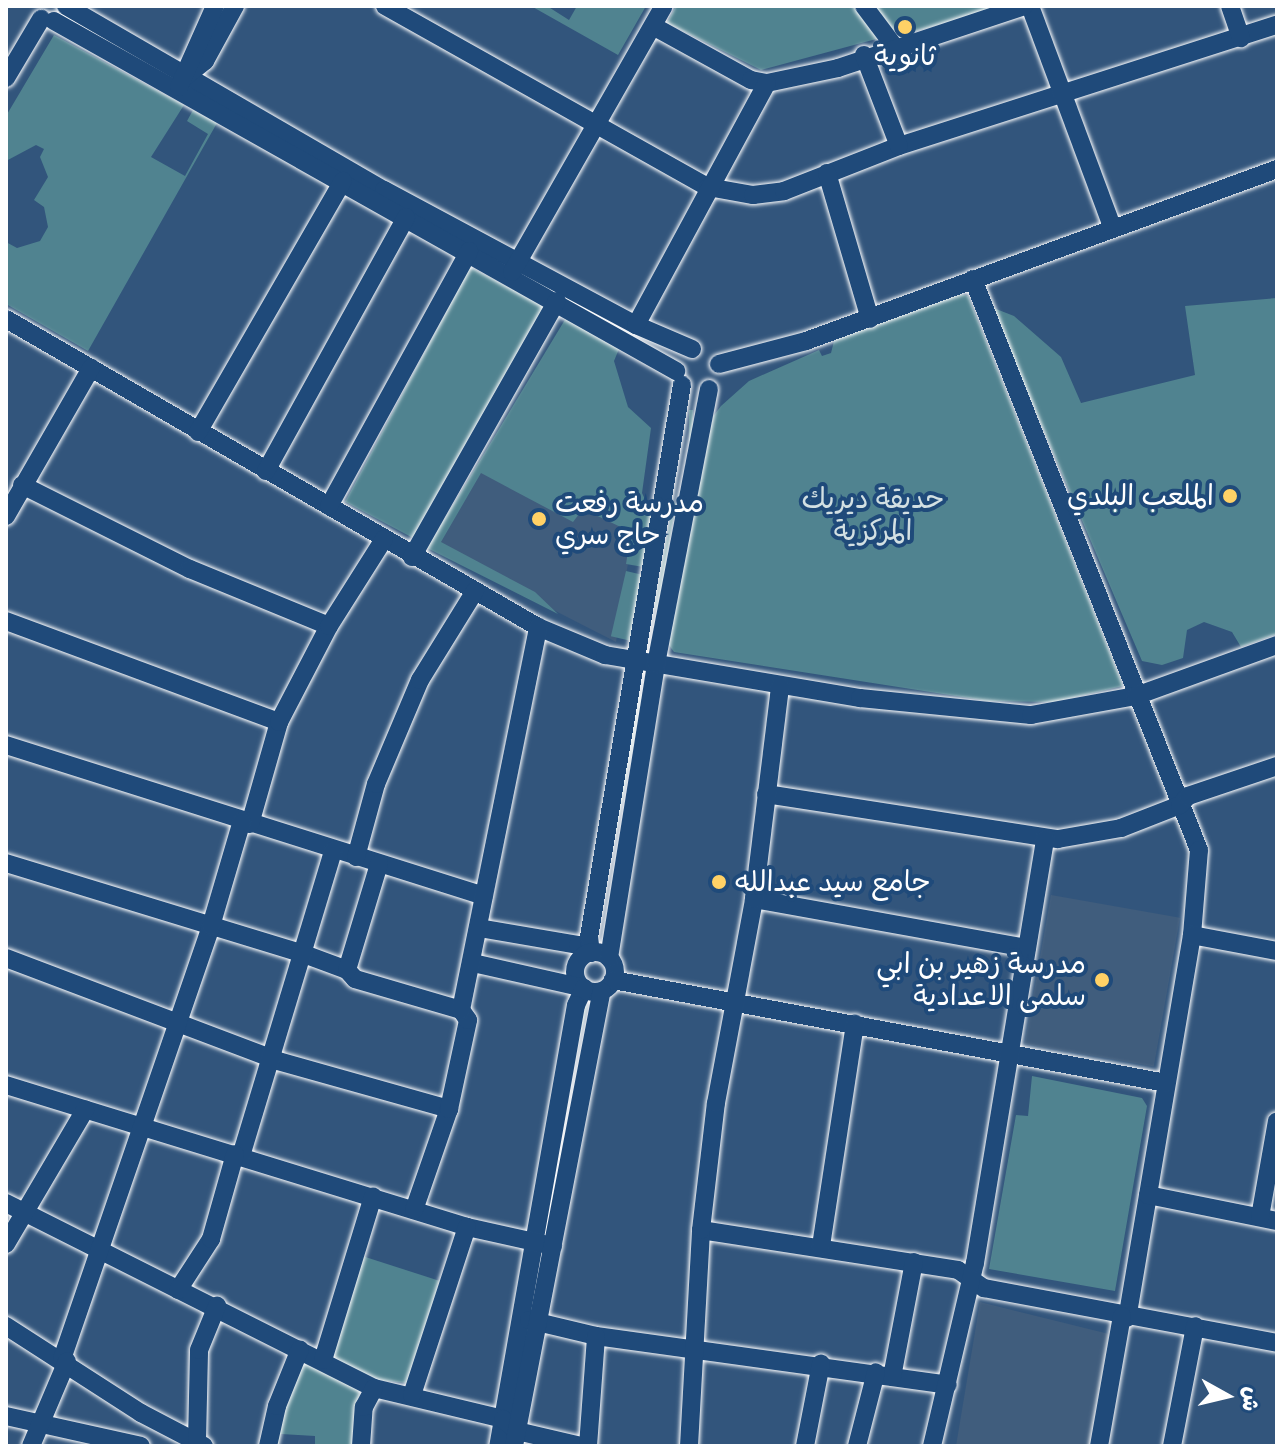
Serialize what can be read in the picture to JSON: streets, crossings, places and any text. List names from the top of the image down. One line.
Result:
{"parks":["حديقة ديريك المركزية"],"places":["ثانوية","الملعب البلدي","مدرسة رفعت حاج سري","جامع سيد عبدالله","مدرسة زهير بن ابي سلمى الاعدادية"],"north":"right"}
